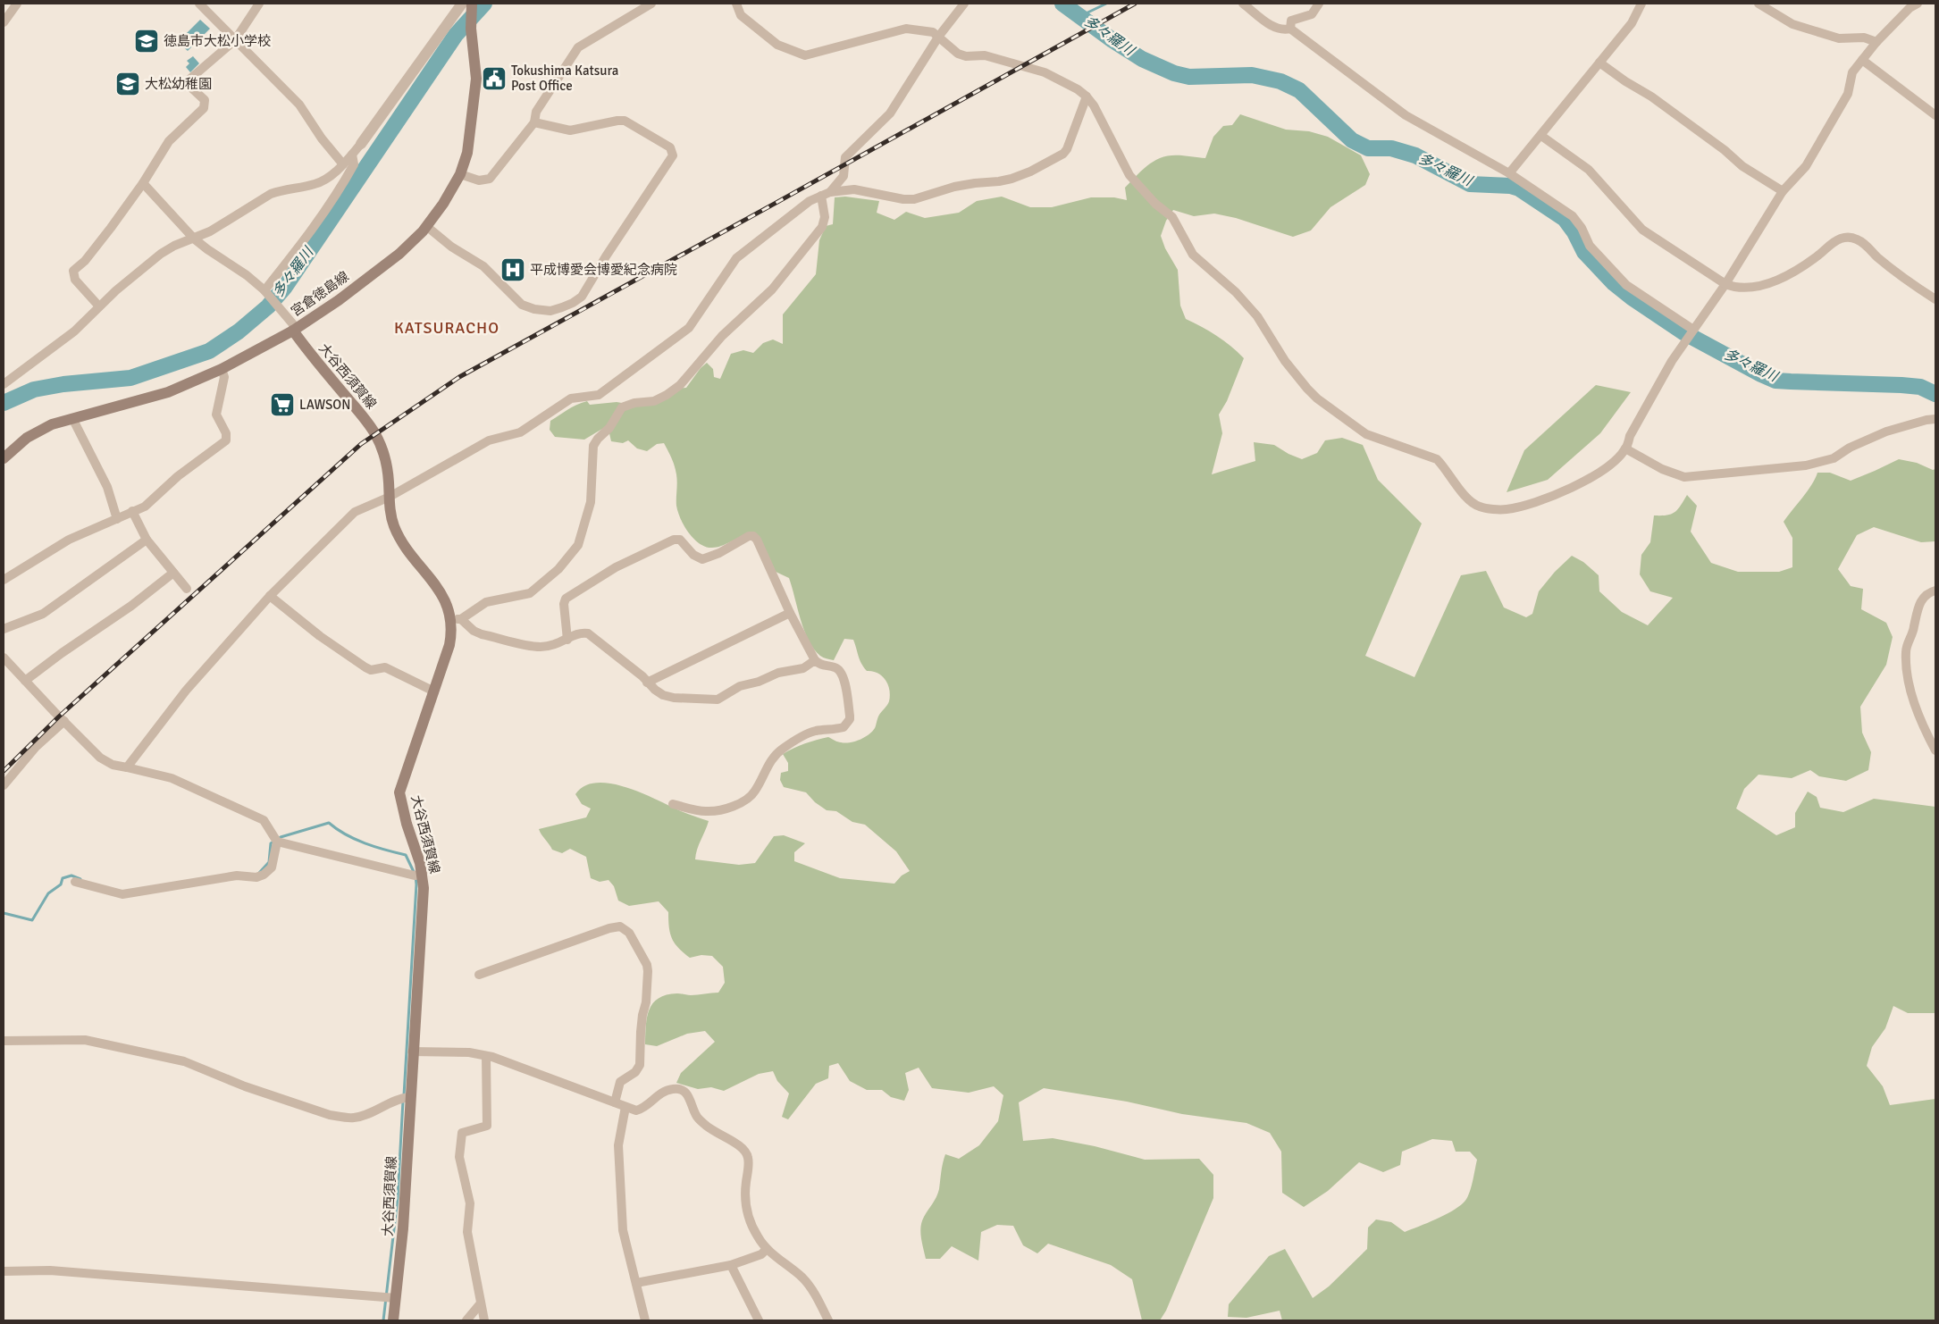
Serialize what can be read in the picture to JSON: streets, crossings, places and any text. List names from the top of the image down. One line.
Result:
{"streets":{"main road":["宮倉徳島線","大谷西須賀線"]},"crossings":[["宮倉徳島線","大谷西須賀線"]],"districts":["KATSURACHO"],"water":["多々羅川"],"places":{"school or university":["徳島市大松小学校","大松幼稚園"],"public building":["Tokushima Katsura Post Office"],"hospital":["平成博愛会博愛紀念病院"],"supermarket":["LAWSON"]}}
